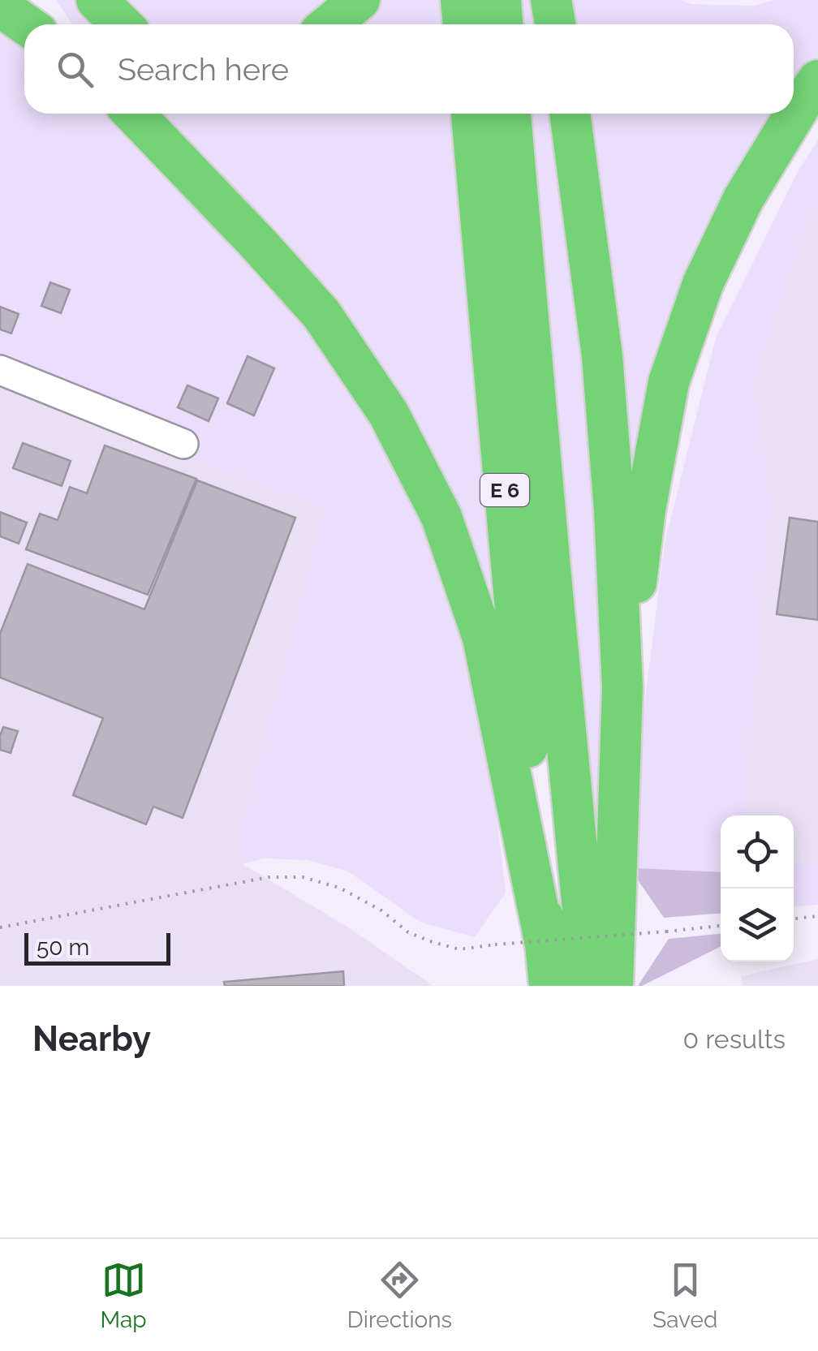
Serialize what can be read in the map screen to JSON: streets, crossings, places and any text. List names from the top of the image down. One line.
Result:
{"streets":{"highway":["E 6"]},"scale_bar":"50 m","page":{"search":"Search here","scale":"50 m","heading":["Nearby","0 results"],"nav":["Map","Directions","Saved"]}}
